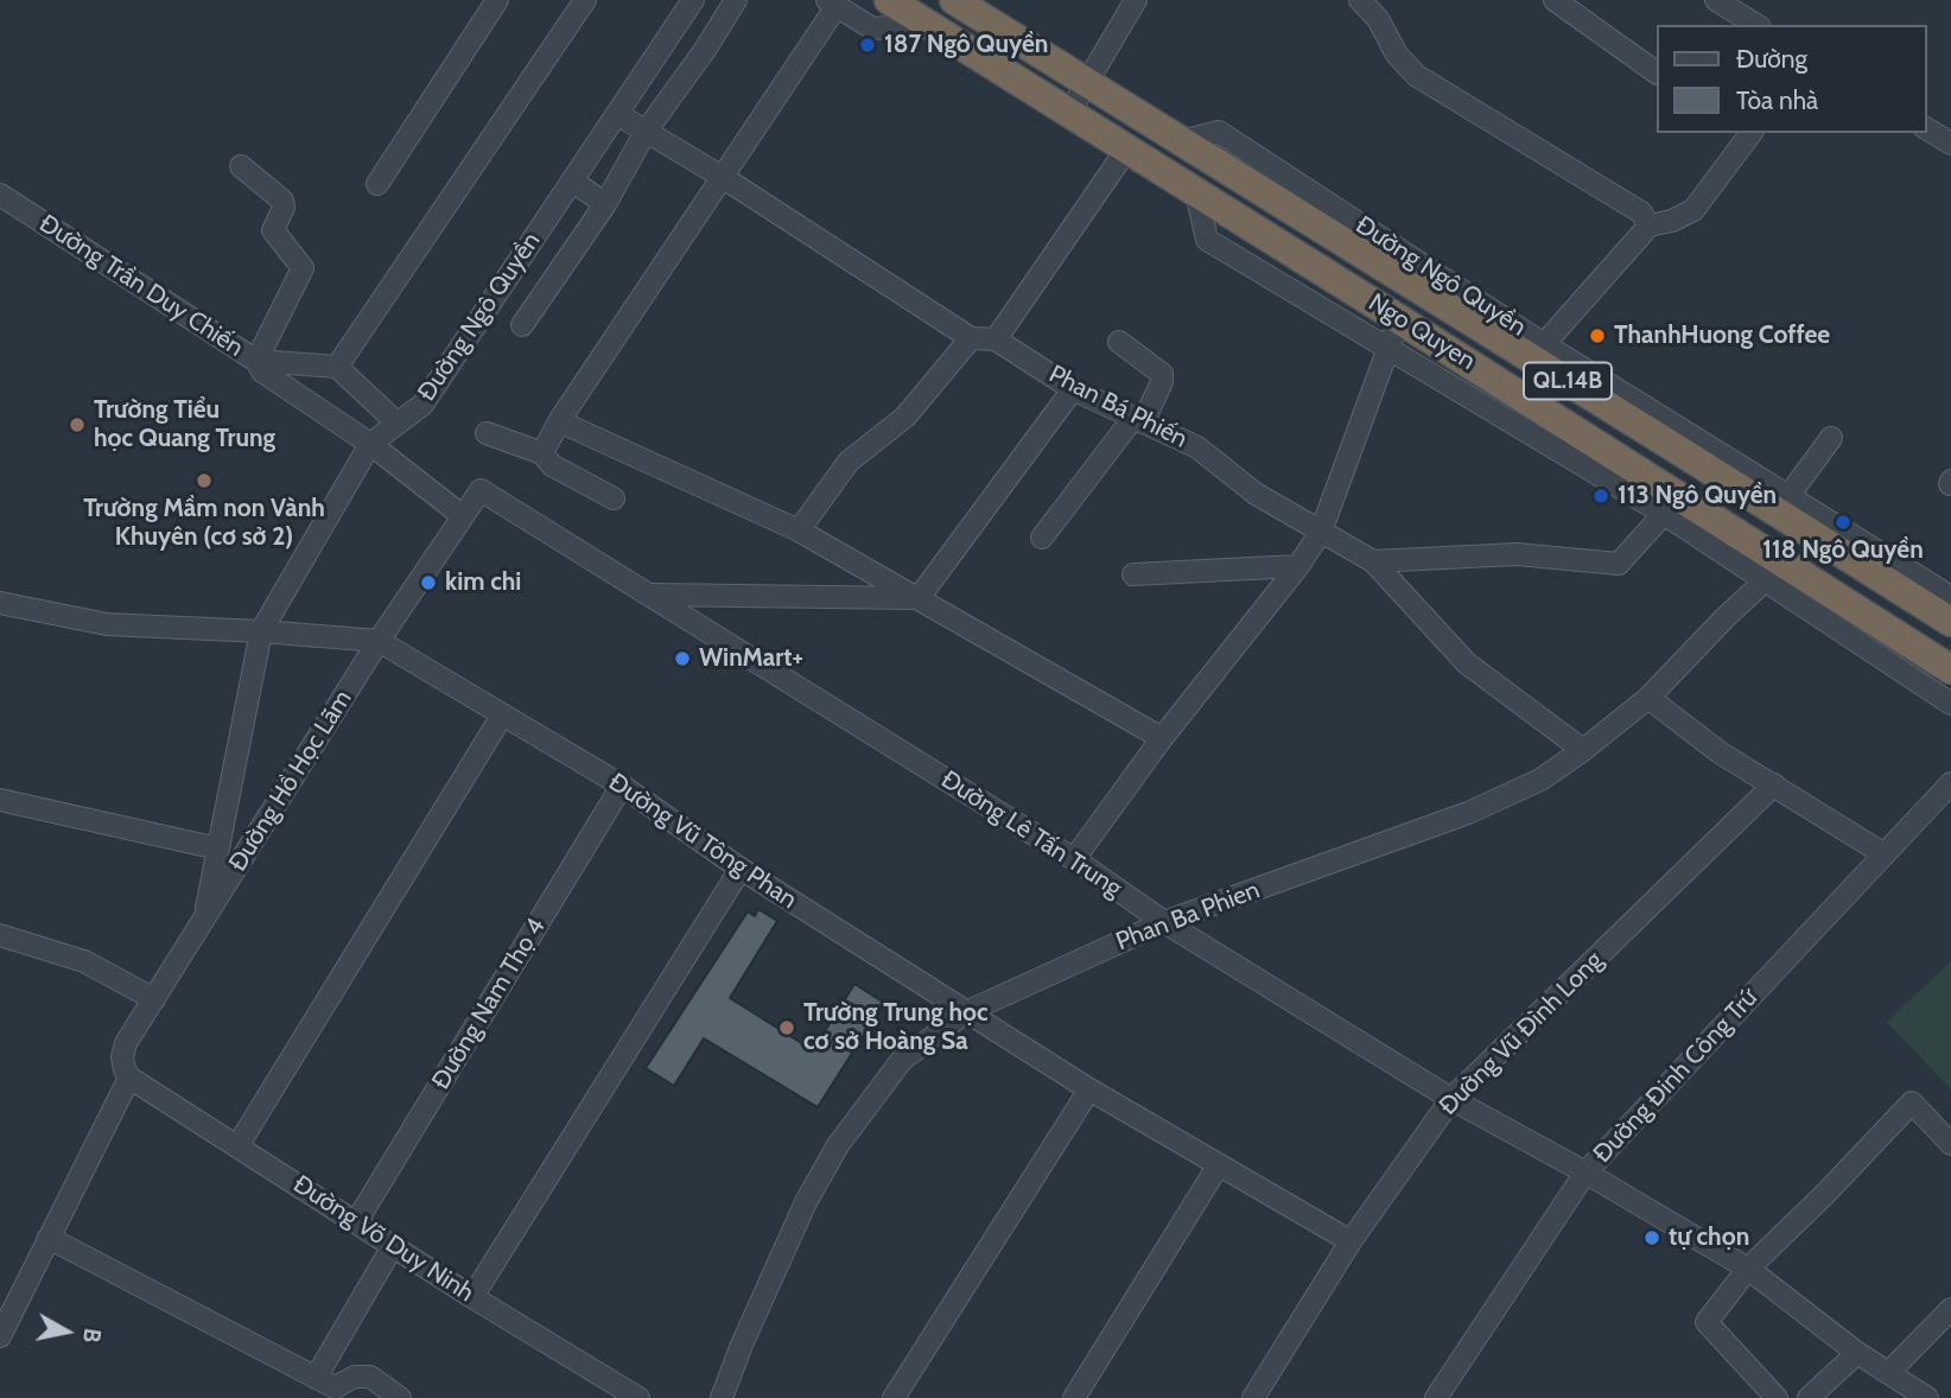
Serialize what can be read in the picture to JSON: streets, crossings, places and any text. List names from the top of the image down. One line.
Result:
{"streets":{"highway":["Ngo Quyen","QL.14B"],"street":["Đường Ngô Quyền","Đường Trần Duy Chiến","Phan Bá Phiến","Đường Hồ Học Lãm","Đường Lê Tấn Trung","Đường Vũ Tông Phan","Phan Ba Phien","Đường Nam Thọ 4","Đường Vũ Đình Long","Đường Đinh Công Trứ","Đường Võ Duy Ninh"]},"crossings":[["Đường Ngô Quyền","Ngo Quyen"],["Đường Ngô Quyền","Đường Hồ Học Lãm"],["Đường Ngô Quyền","Đường Vũ Tông Phan"],["Ngo Quyen","Phan Ba Phien"],["Phan Bá Phiến","Phan Ba Phien"],["Đường Hồ Học Lãm","Đường Lê Tấn Trung"],["Đường Hồ Học Lãm","Đường Vũ Tông Phan"],["Đường Hồ Học Lãm","Đường Võ Duy Ninh"],["Đường Lê Tấn Trung","Phan Ba Phien"],["Đường Lê Tấn Trung","Đường Vũ Đình Long"],["Đường Lê Tấn Trung","Đường Đinh Công Trứ"],["Đường Vũ Tông Phan","Phan Ba Phien"],["Đường Vũ Tông Phan","Đường Nam Thọ 4"],["Đường Vũ Tông Phan","Đường Vũ Đình Long"],["Đường Nam Thọ 4","Đường Võ Duy Ninh"]],"places":["187 Ngô Quyền","ThanhHuong Coffee","Trường Tiểu học Quang Trung","Trường Mầm non Vành Khuyên (cơ sở 2)","113 Ngô Quyền","118 Ngô Quyền","kim chi","WinMart+","Trường Trung học cơ sở Hoàng Sa","tự chọn"],"legend":["Đường","Tòa nhà"],"north":"right"}
